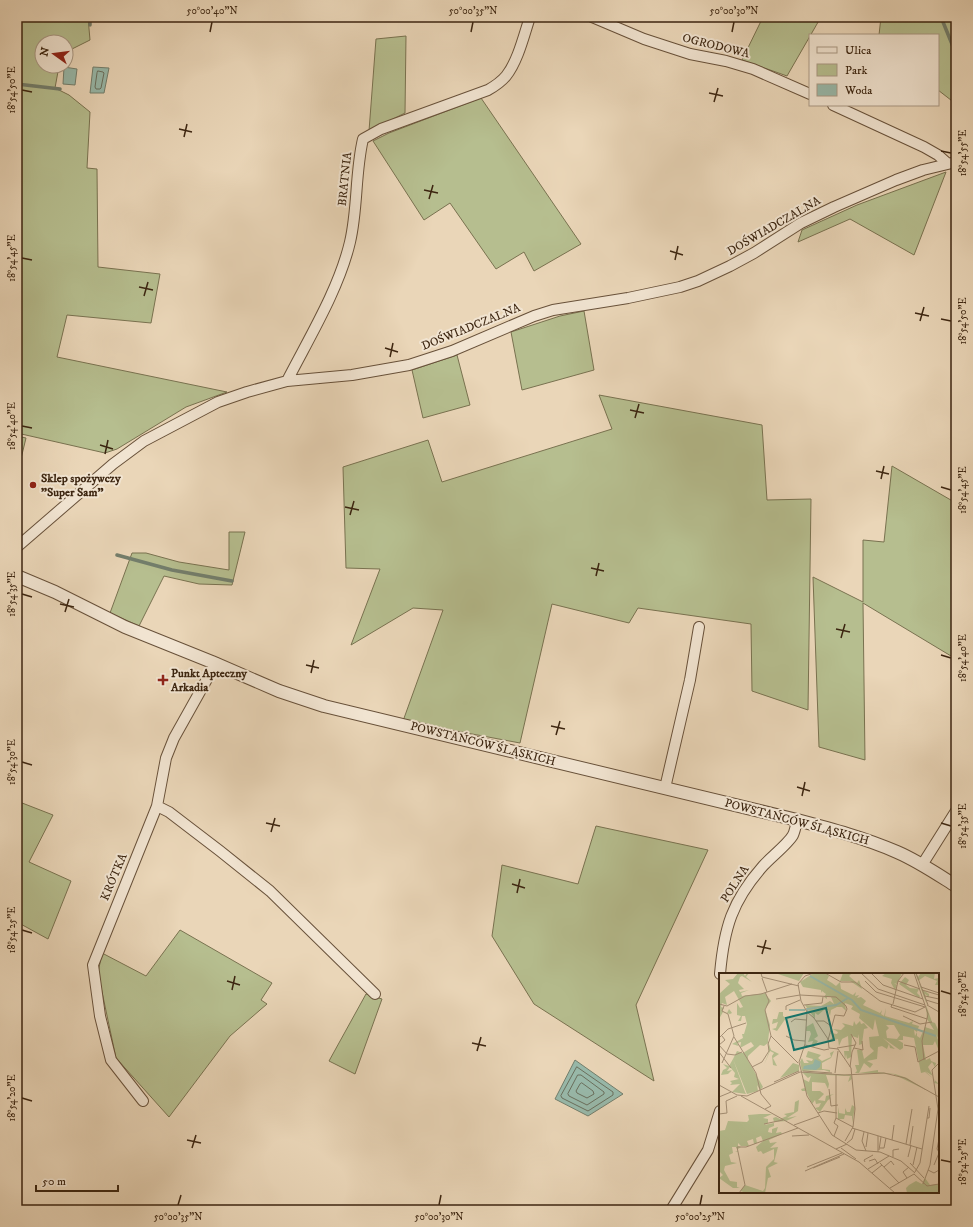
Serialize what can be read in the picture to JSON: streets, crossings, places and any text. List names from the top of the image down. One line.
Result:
{"streets":{"street":["OGRODOWA","BRATNIA","DOŚWIADCZALNA","POWSTAŃCÓW ŚLĄSKICH","KRÓTKA","POLNA"]},"crossings":[["BRATNIA","DOŚWIADCZALNA"],["POWSTAŃCÓW ŚLĄSKICH","KRÓTKA"],["POWSTAŃCÓW ŚLĄSKICH","POLNA"]],"places":{"other":["Sklep spożywczy \"Super Sam\""],"health":["Punkt Apteczny Arkadia"]},"legend":["Ulica","Park","Woda"],"scale_bar":"50 m","north":"left","coordinates":["50°00'40\"N","50°00'35\"N","50°00'30\"N","18°54'50\"E","18°54'55\"E","18°54'45\"E","18°54'40\"E","18°54'35\"E","18°54'30\"E","18°54'25\"E","18°54'20\"E","50°00'25\"N"]}
